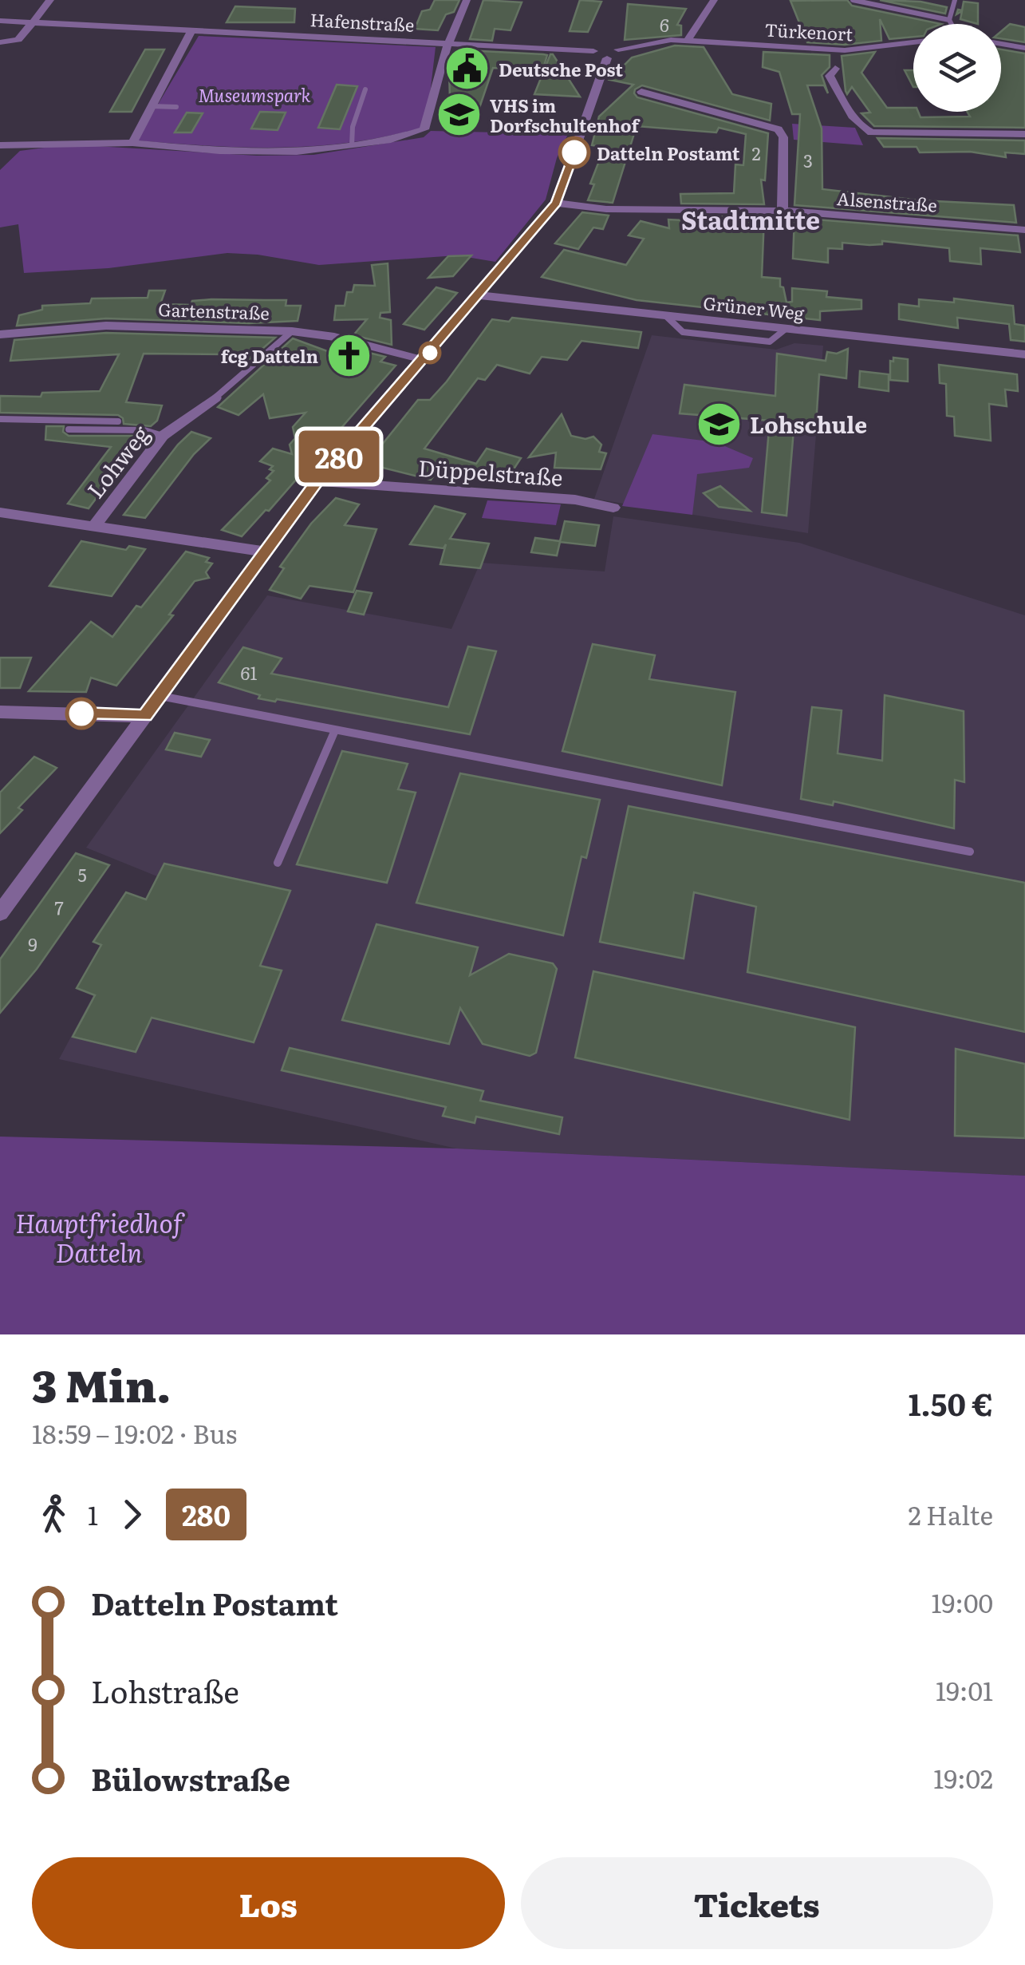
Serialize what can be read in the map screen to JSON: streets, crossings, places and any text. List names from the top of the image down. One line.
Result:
{"streets":{"street":["Hafenstraße","Türkenort","Alsenstraße","Grüner Weg","Gartenstraße","Lohweg","Düppelstraße"]},"crossings":[["Hafenstraße","Türkenort"]],"districts":["Stadtmitte"],"parks":["Museumspark","Hauptfriedhof Datteln"],"places":{"public building":["Deutsche Post"],"school or university":["VHS im Dorfschultenhof","Lohschule"],"other":["Datteln Postamt"],"church":["fcg Datteln"]},"lines":["bus line 280"],"house_numbers":["6","2","3","61","5","7","9"],"page":{"on_map":"280","heading":["3 Min.","18:59 – 19:02 · Bus","1.50 €"],"legs":["1","280","2 Halte"],"list":[{"name":"Datteln Postamt","value":"19:00"},{"name":"Lohstraße","value":"19:01"},{"name":"Bülowstraße","value":"19:02"}],"buttons":["Los","Tickets"]}}
